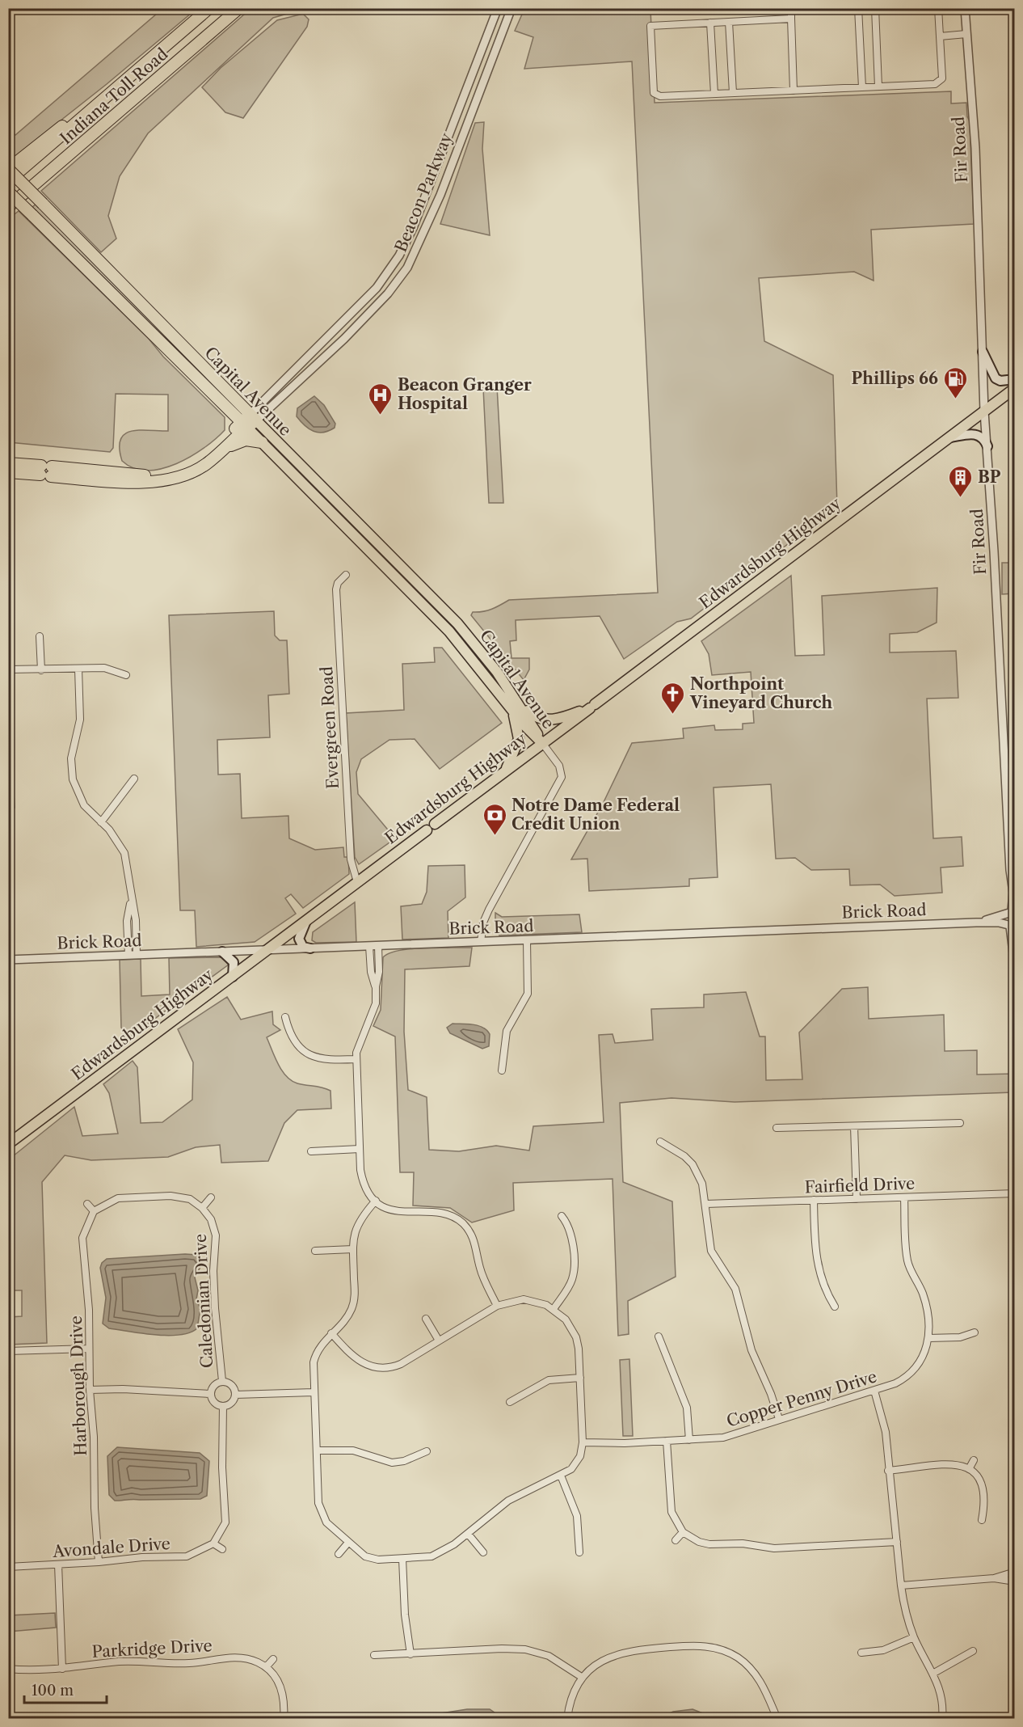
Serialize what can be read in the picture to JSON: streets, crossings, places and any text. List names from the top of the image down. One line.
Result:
{"streets":{"highway":["Indiana Toll Road","Capital Avenue"],"main road":["Edwardsburg Highway"],"street":["Fir Road","Beacon Parkway","Evergreen Road","Brick Road","Fairfield Drive","Caledonian Drive","Harborough Drive","Copper Penny Drive","Avondale Drive","Parkridge Drive"]},"crossings":[["Fir Road","Edwardsburg Highway"],["Fir Road","Brick Road"],["Beacon Parkway","Capital Avenue"],["Capital Avenue","Edwardsburg Highway"],["Edwardsburg Highway","Evergreen Road"],["Edwardsburg Highway","Brick Road"],["Harborough Drive","Avondale Drive"]],"places":{"fuel station":["Phillips 66"],"hospital":["Beacon Granger Hospital"],"building":["BP"],"church":["Northpoint Vineyard Church"],"bank":["Notre Dame Federal Credit Union"]},"scale_bar":"100 m"}
